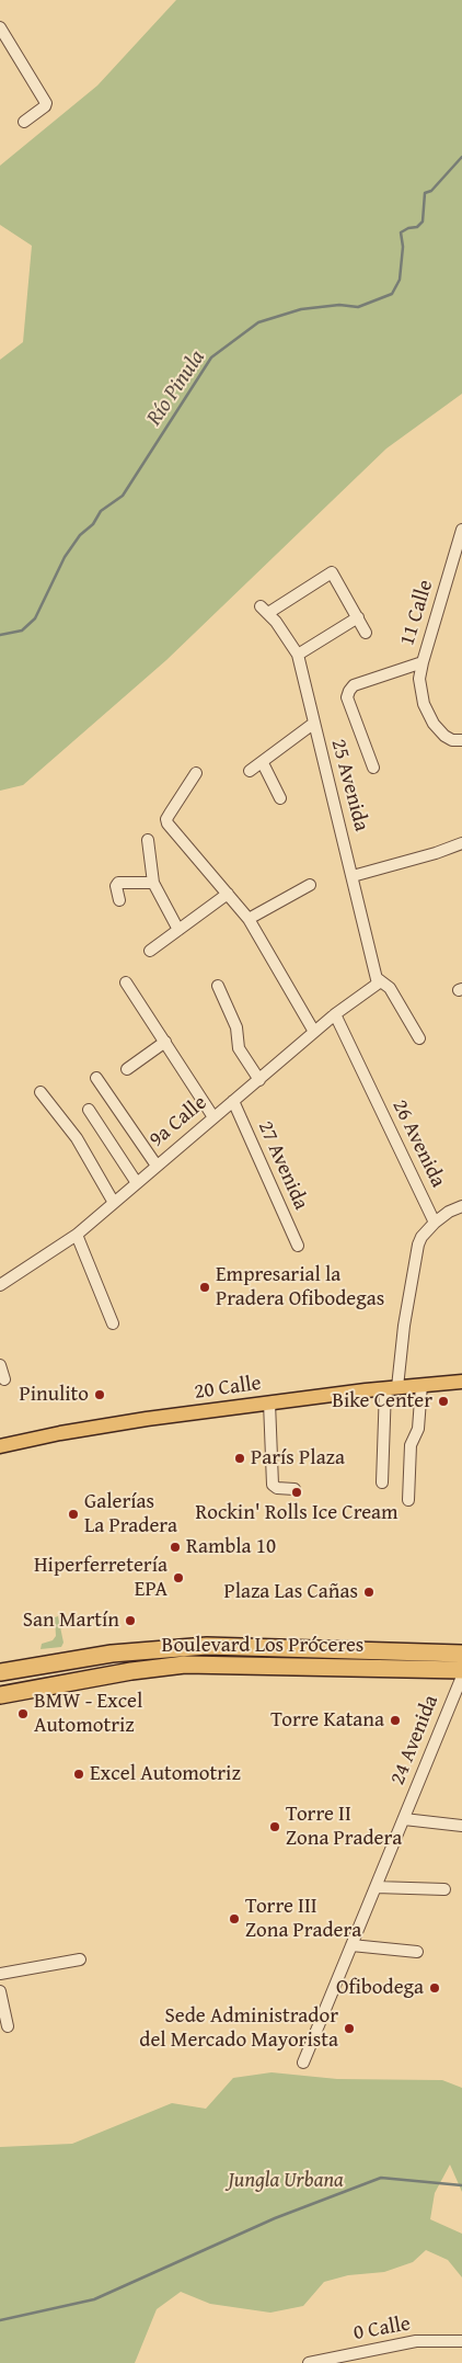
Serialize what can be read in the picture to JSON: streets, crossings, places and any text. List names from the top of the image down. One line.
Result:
{"streets":{"highway":["Boulevard Los Próceres"],"main road":["20 Calle"],"street":["11 Calle","25 Avenida","9a Calle","26 Avenida","27 Avenida","24 Avenida","0 Calle"]},"crossings":[["25 Avenida","9a Calle"],["9a Calle","26 Avenida"],["9a Calle","27 Avenida"]],"water":["Río Pinula"],"parks":["Jungla Urbana"],"places":["Empresarial la Pradera Ofibodegas","Pinulito","Bike Center","París Plaza","Rockin' Rolls Ice Cream","Galerías La Pradera","Rambla 10","Hiperferretería EPA","Plaza Las Cañas","San Martín","BMW - Excel Automotriz","Torre Katana","Excel Automotriz","Torre II Zona Pradera","Torre III Zona Pradera","Ofibodega","Sede Administrador del Mercado Mayorista"]}
